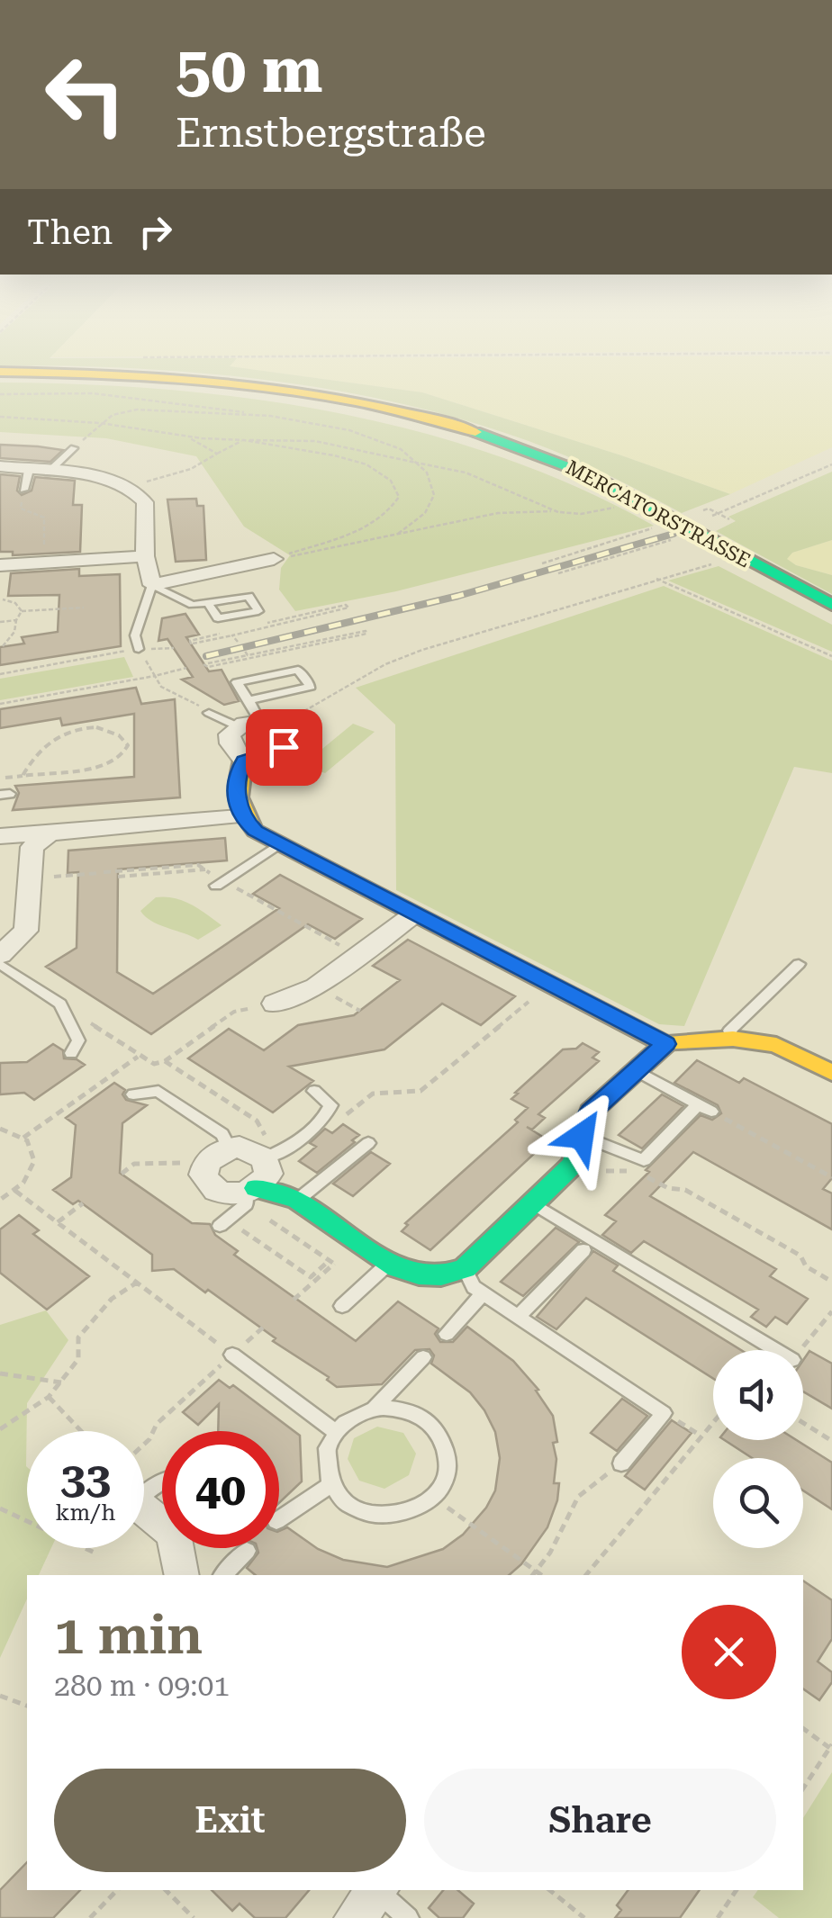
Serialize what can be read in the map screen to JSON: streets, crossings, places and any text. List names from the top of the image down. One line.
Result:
{"streets":{"main road":["MERCATORSTRASSE"]},"page":{"turn":["50 m","Ernstbergstraße"],"then":"Then","speed":"33 km/h","limit":"40","heading":["1 min","280 m · 09:01"],"buttons":["Exit","Share"]}}
